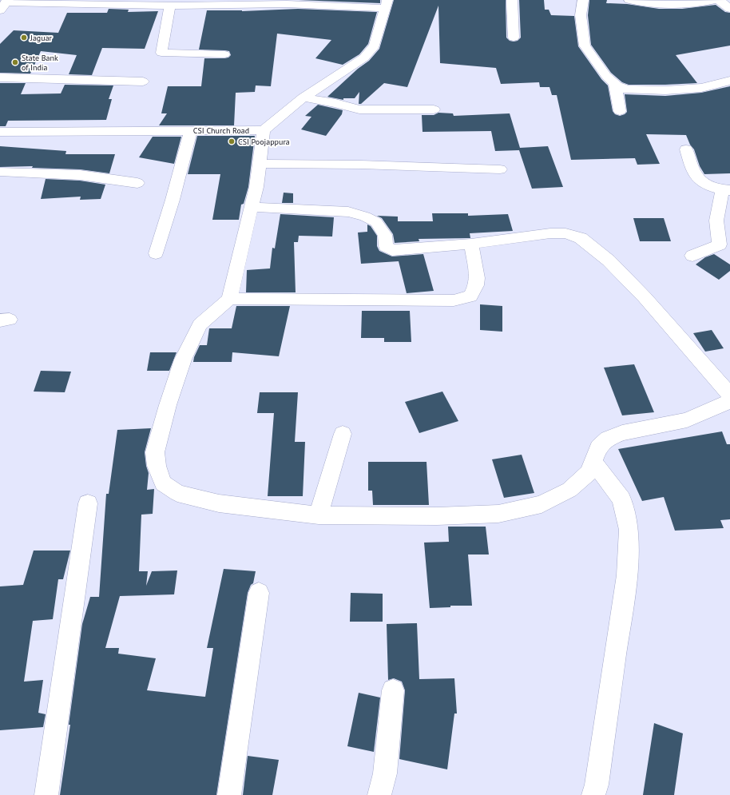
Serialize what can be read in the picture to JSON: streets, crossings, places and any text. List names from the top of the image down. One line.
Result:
{"streets":{"street":["CSI Church Road"]},"places":["Jaguar","State Bank of India","CSI Poojappura"]}
